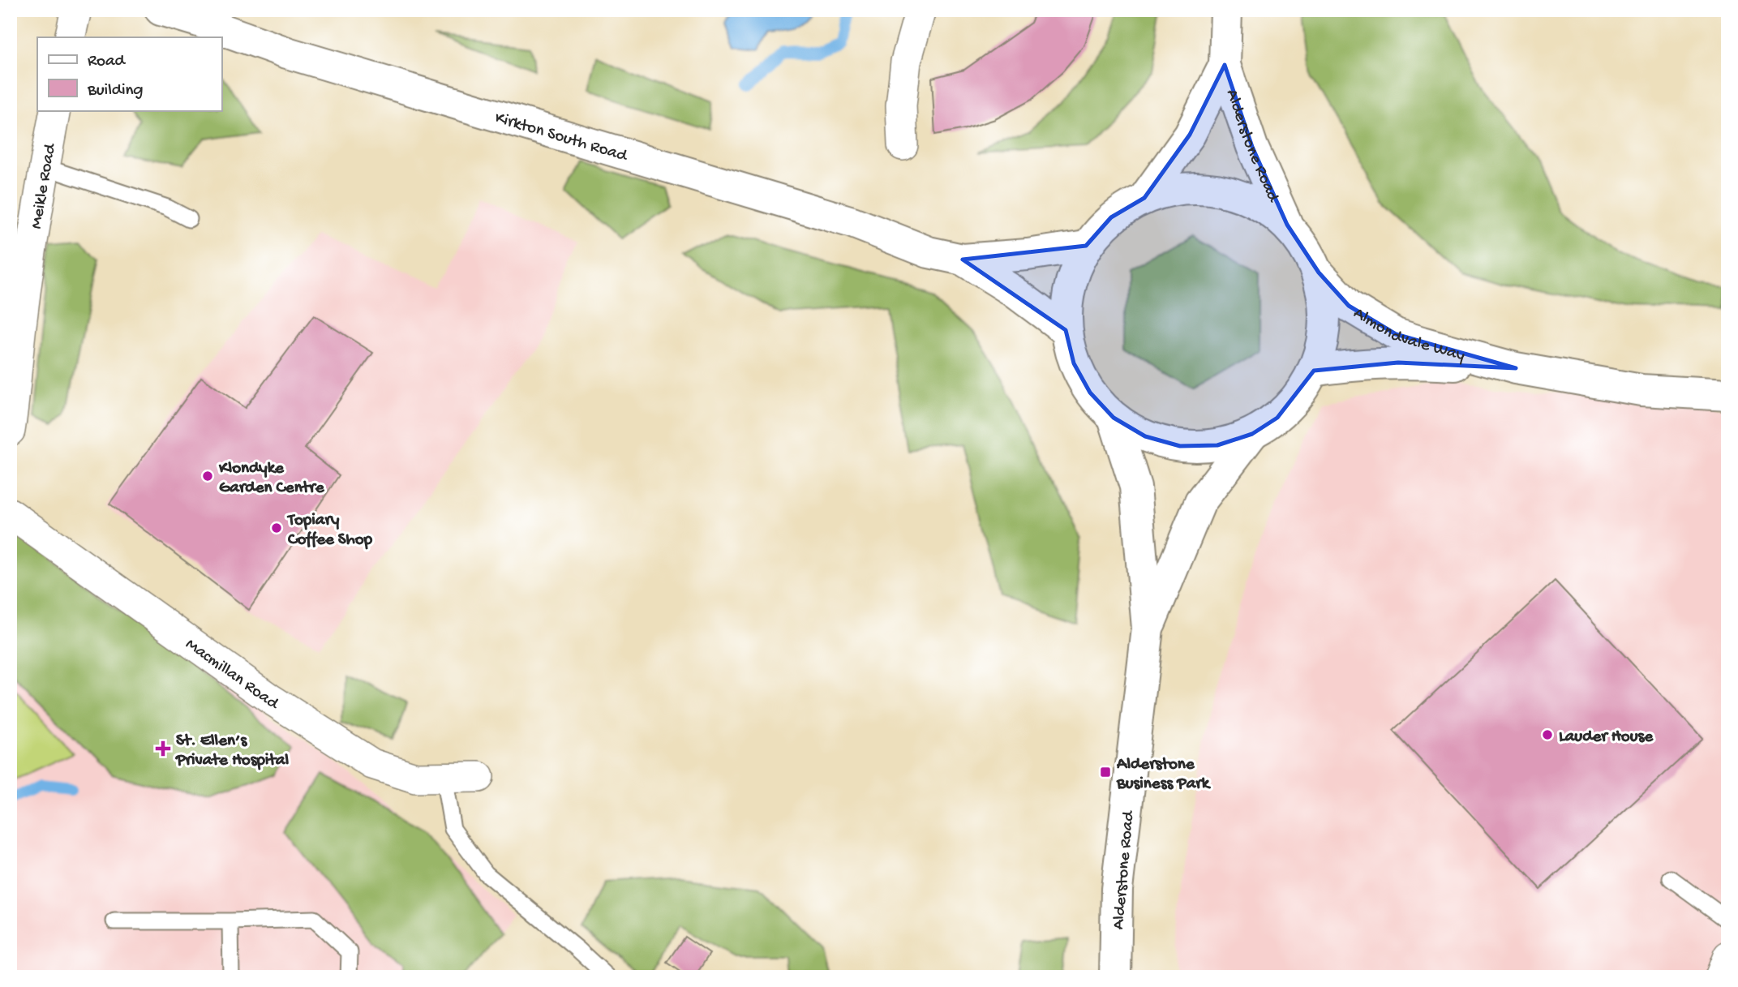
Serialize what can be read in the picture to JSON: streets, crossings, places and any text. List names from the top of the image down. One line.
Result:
{"streets":{"street":["Kirkton South Road","Alderstone Road","Meikle Road","Almondvale Way","Macmillan Road"]},"places":{"other":["Klondyke Garden Centre","Topiary Coffee Shop","Lauder House"],"health":["St. Ellen’s Private Hospital"],"transit":["Alderstone Business Park"]},"legend":["Road","Building"]}
